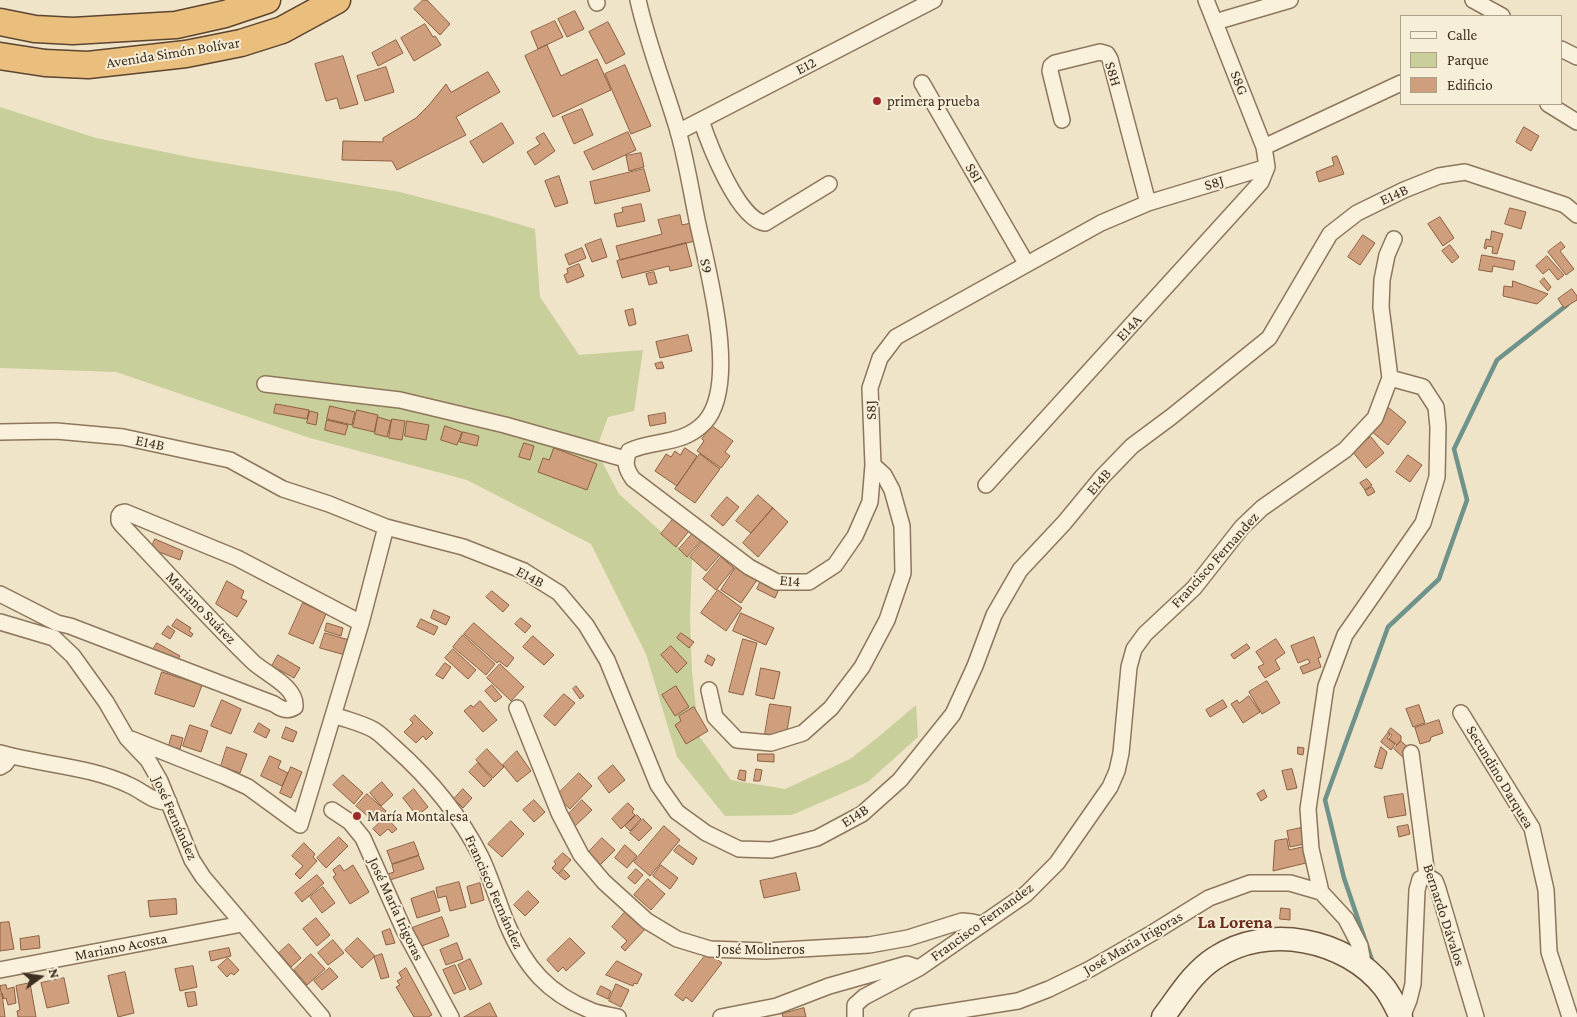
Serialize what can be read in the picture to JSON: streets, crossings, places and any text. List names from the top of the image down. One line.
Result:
{"streets":{"highway":["Avenida Simón Bolívar"],"street":["E12","S8H","S8G","S8I","S8J","E14B","S9","E14A","Francisco Fernandez","E14","Mariano Suárez","Secundino Darquea","José Fernández","Francisco Fernández","José María Irigoras","Bernardo Dávalos","José Maria Irigoras","Mariano Acosta","José Molineros"]},"crossings":[["E12","S9"],["S8H","S8J"],["S8G","S8J"],["S8G","E14A"],["S8I","S8J"],["S8J","E14A"],["S8J","E14"],["S9","E14"],["Francisco Fernandez","José Molineros"],["José Fernández","Mariano Acosta"]],"districts":["La Lorena"],"places":["primera prueba","María Montalesa"],"legend":["Calle","Parque","Edificio"],"north":"right"}
